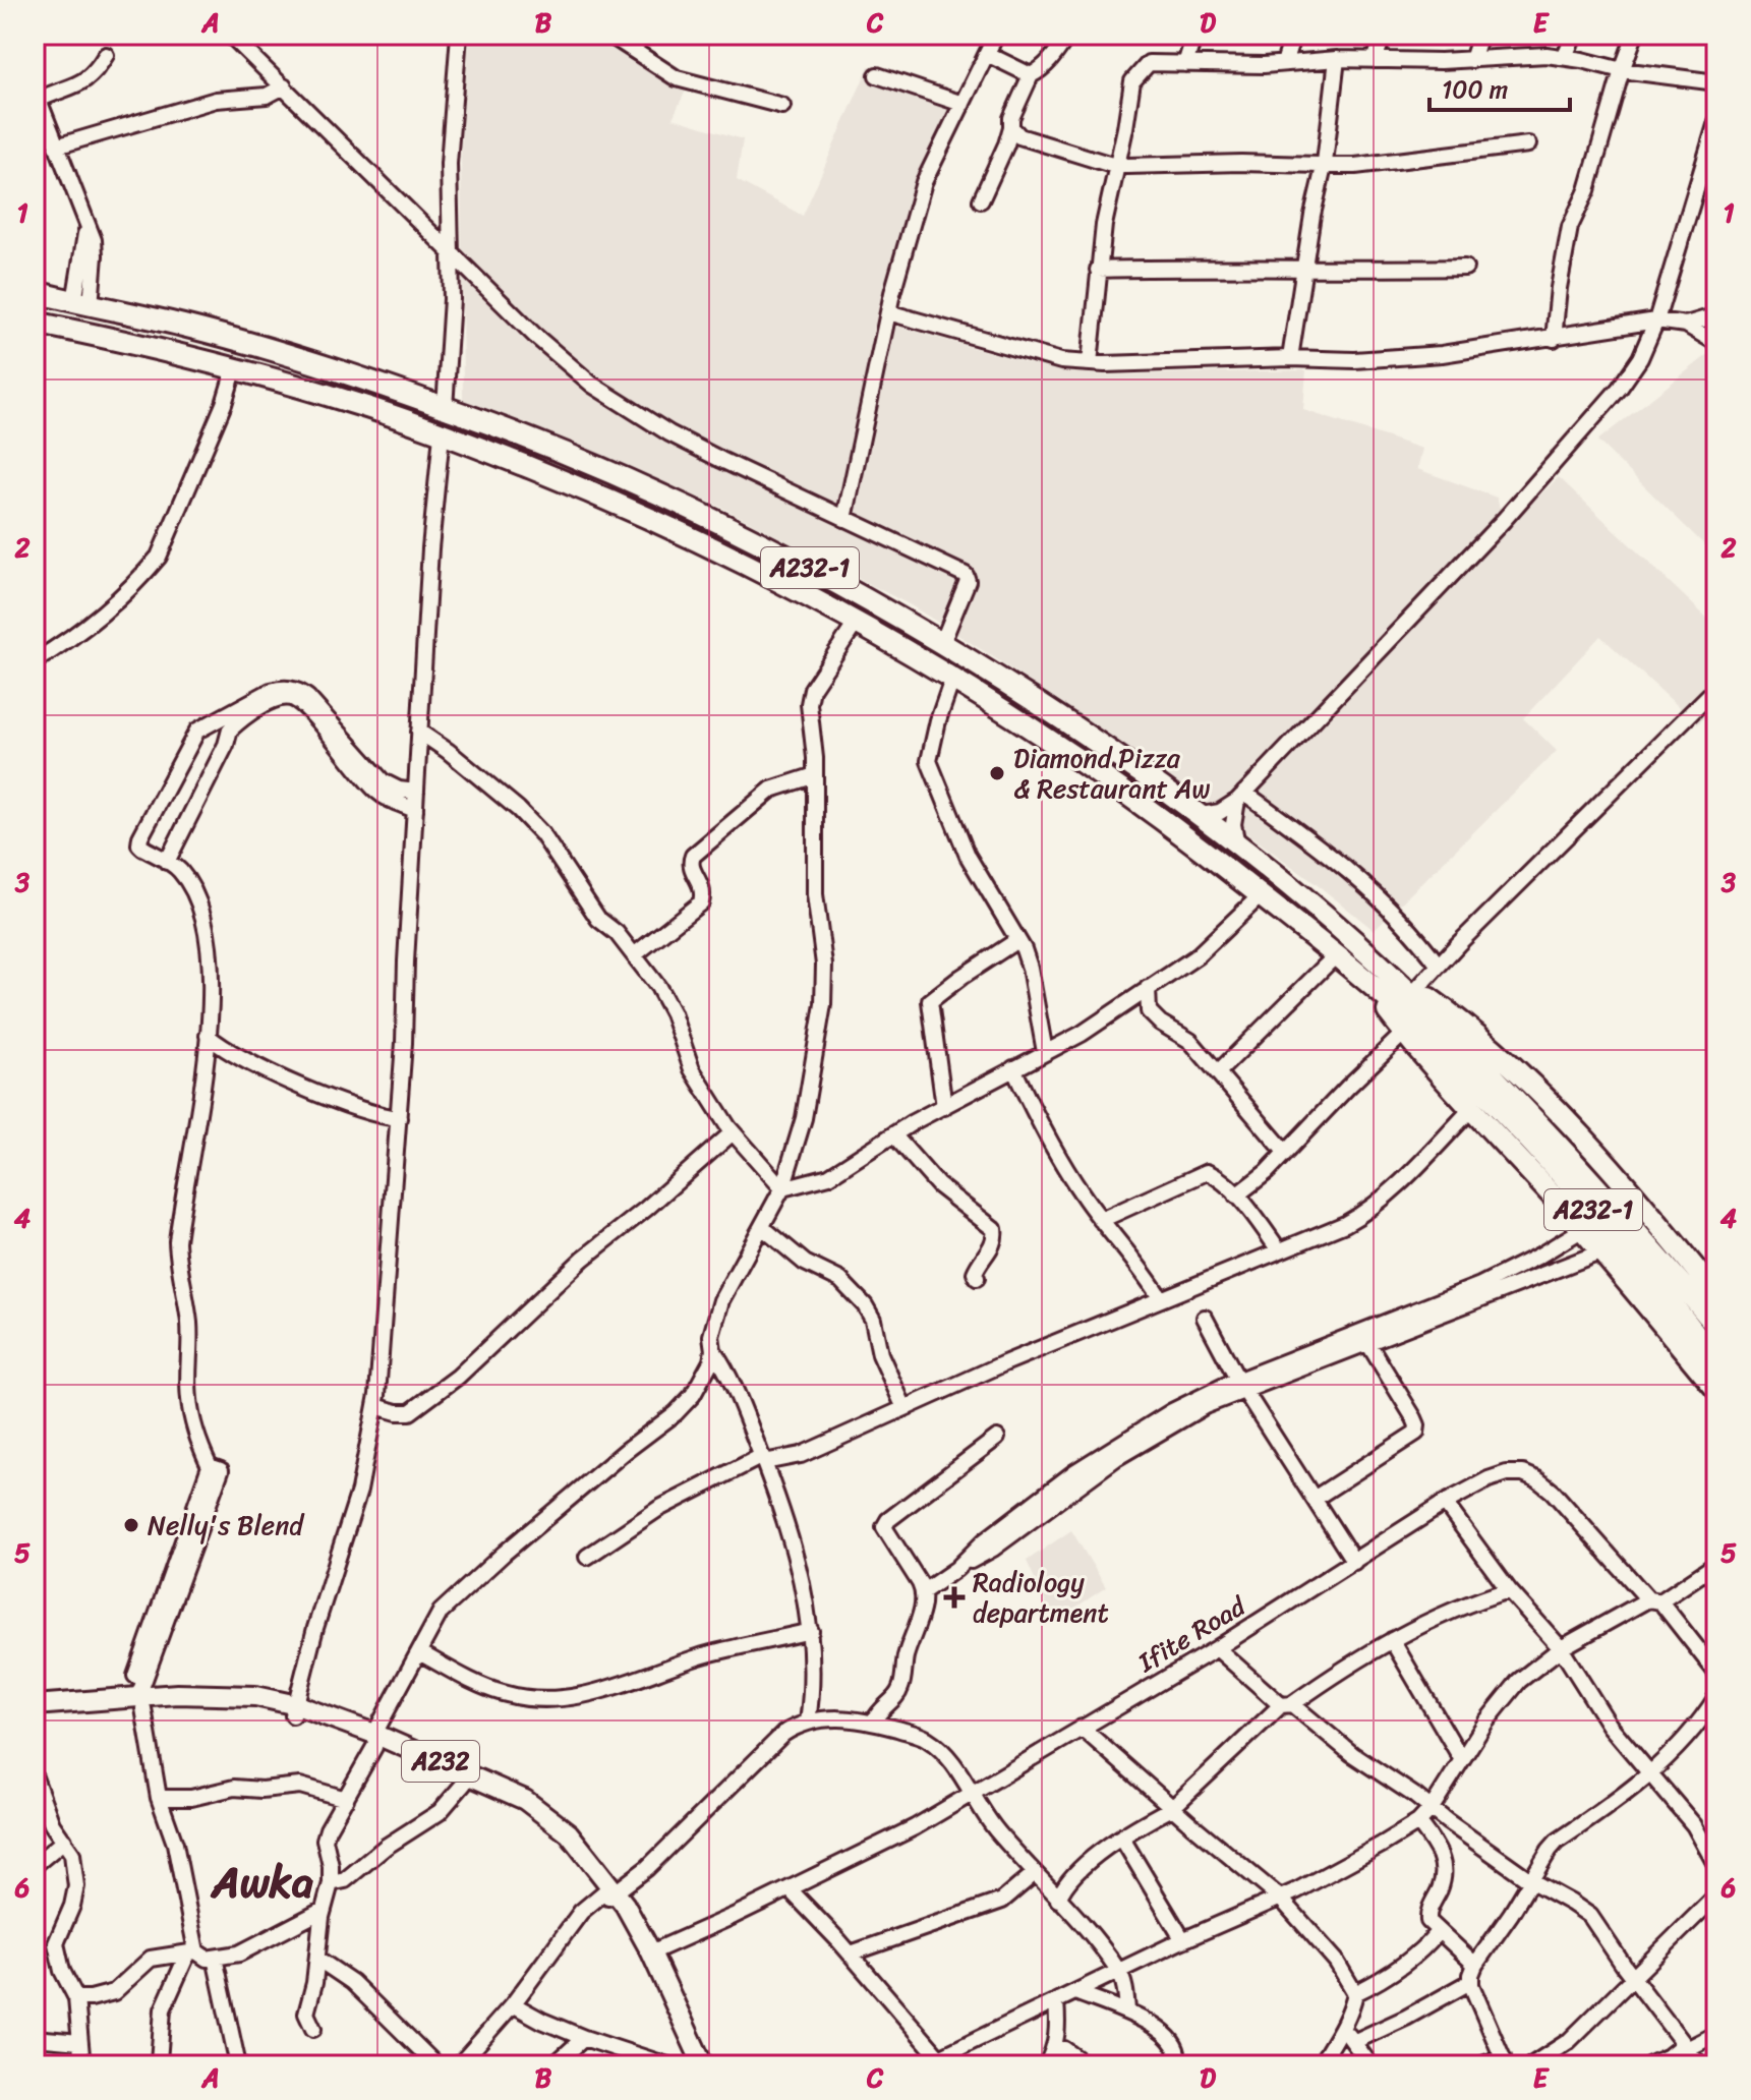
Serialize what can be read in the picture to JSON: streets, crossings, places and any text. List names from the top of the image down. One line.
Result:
{"streets":{"highway":["A232-1"],"main road":["A232"],"street":["Ifite Road"]},"crossings":[["Ifite Road","A232"]],"districts":["Awka"],"places":{"other":["Diamond Pizza & Restaurant Aw","Nelly's Blend"],"health":["Radiology department"]},"scale_bar":"100 m","grid":{"columns":["A","B","C","D","E"],"rows":["1","2","3","4","5","6"]}}
